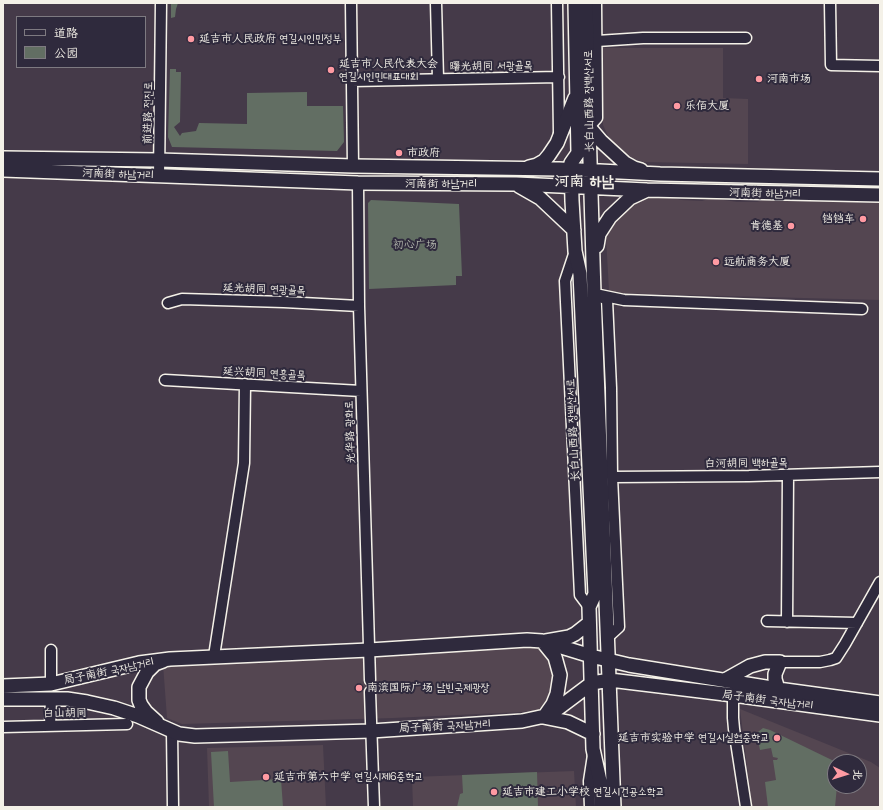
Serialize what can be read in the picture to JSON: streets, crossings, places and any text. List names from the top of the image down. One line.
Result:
{"streets":{"main road":["长白山西路 장백산서로","河南街 하남거리","局子南街 국자남거리"],"street":["曙光胡同 서광골목","前进路 전진로","延光胡同 연광골목","延兴胡同 연흥골목","光华路 광화로","白河胡同 백하골목","白山胡同"]},"crossings":[["长白山西路 장백산서로","河南街 하남거리"],["长白山西路 장백산서로","局子南街 국자남거리"],["前进路 전진로","河南街 하남거리"],["河南街 하남거리","光华路 광화로"],["延光胡同 연광골목","光华路 광화로"],["延兴胡同 연흥골목","光华路 광화로"],["光华路 광화로","局子南街 국자남거리"]],"districts":["河南 하남"],"parks":["初心广场"],"places":["延吉市人民政府 연길시인민정부","延吉市人民代表大会 연길시인민대표대회","河南市场","乐佰大厦","市政府","铛铛车","肯德基","远航商务大厦","南滨国际广场 남빈국제광장","延吉市实验中学 연길시실험중학교","延吉市第六中学 연길시제6중학교","延吉市建工小学校 연길시건공소학교"],"legend":["道路","公园"],"north":"right"}
